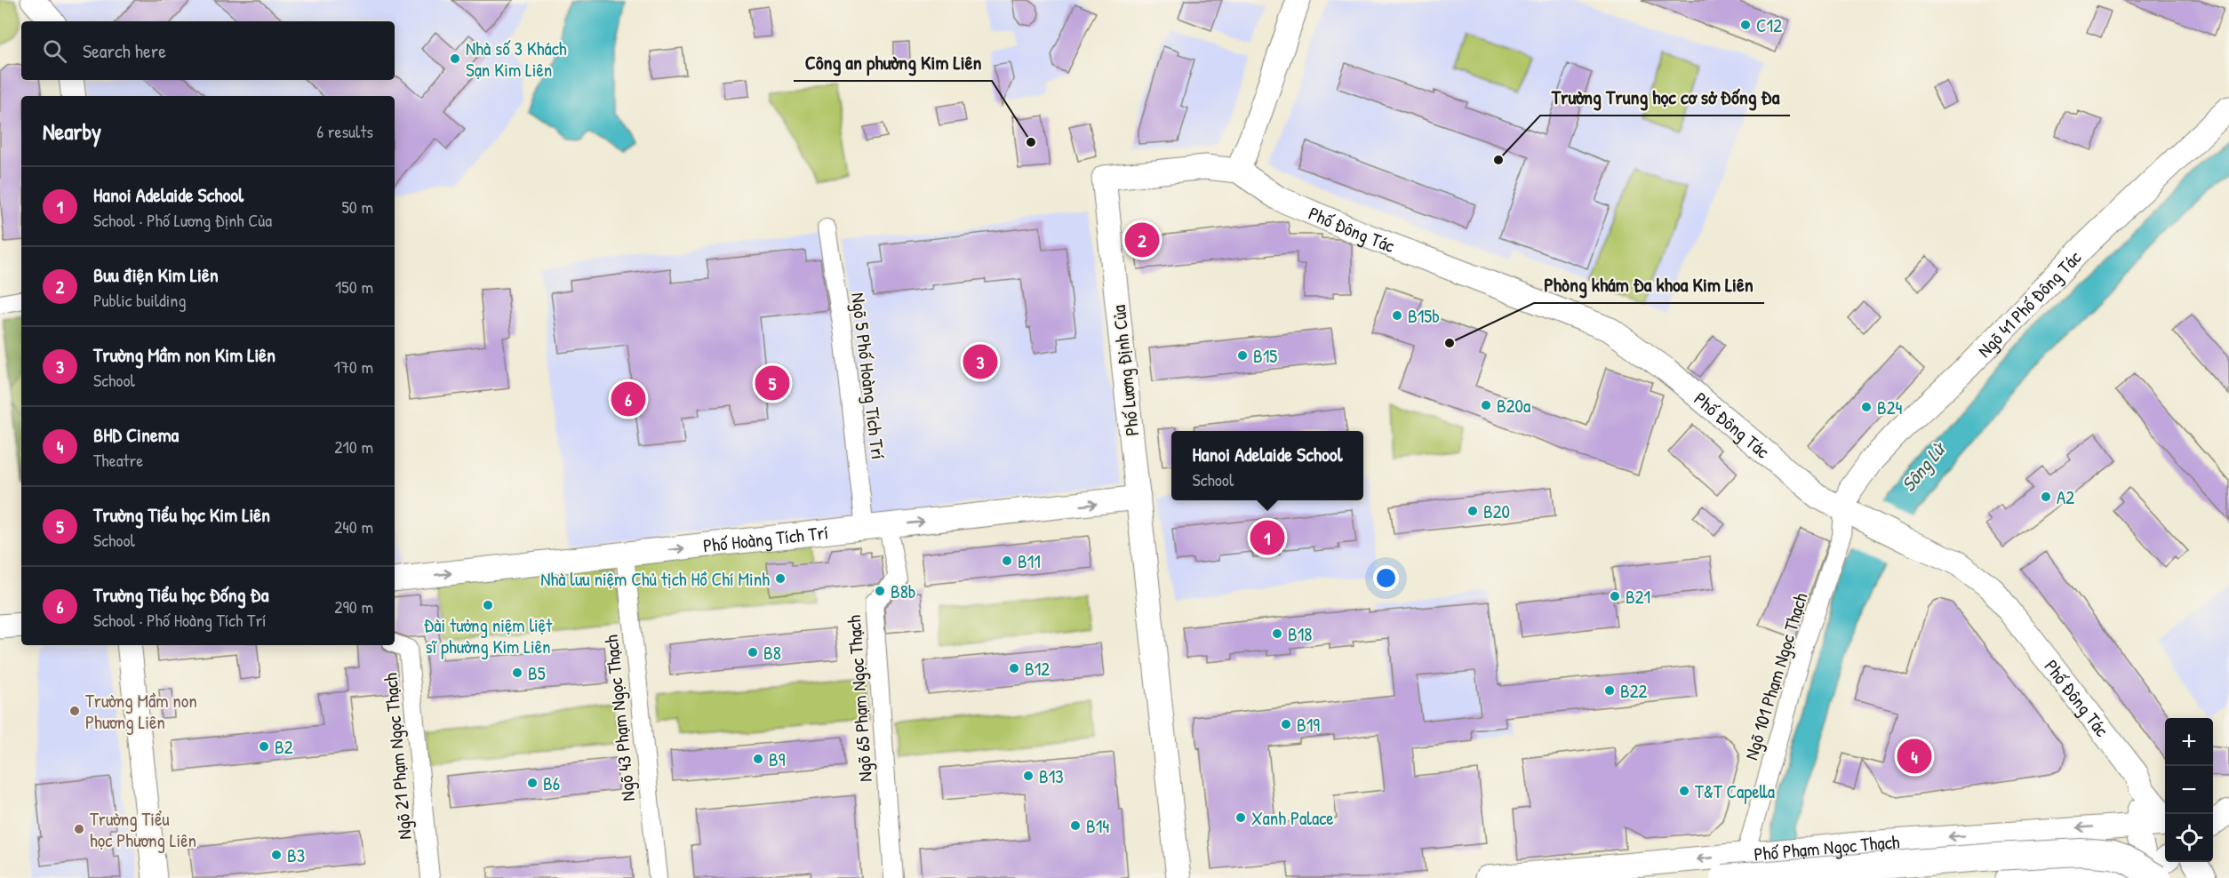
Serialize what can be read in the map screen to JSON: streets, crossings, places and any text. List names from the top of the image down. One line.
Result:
{"streets":{"street":["Phố Đông Tác","Ngõ 41 Phố Đông Tác","Phố Lương Định Của","Ngõ 5 Phố Hoàng Tích Trí","Phố Hoàng Tích Trí","Ngõ 101 Phạm Ngọc Thạch","Ngõ 65 Phạm Ngọc Thạch","Ngõ 43 Phạm Ngọc Thạch","Ngõ 21 Phạm Ngọc Thạch","Phố Phạm Ngọc Thạch"]},"crossings":[["Phố Đông Tác","Ngõ 41 Phố Đông Tác"],["Phố Đông Tác","Phố Lương Định Của"],["Phố Đông Tác","Ngõ 101 Phạm Ngọc Thạch"],["Ngõ 41 Phố Đông Tác","Ngõ 101 Phạm Ngọc Thạch"],["Phố Lương Định Của","Phố Hoàng Tích Trí"],["Ngõ 5 Phố Hoàng Tích Trí","Phố Hoàng Tích Trí"],["Ngõ 5 Phố Hoàng Tích Trí","Ngõ 65 Phạm Ngọc Thạch"],["Phố Hoàng Tích Trí","Ngõ 65 Phạm Ngọc Thạch"],["Phố Hoàng Tích Trí","Ngõ 43 Phạm Ngọc Thạch"],["Ngõ 101 Phạm Ngọc Thạch","Phố Phạm Ngọc Thạch"]],"one_way":["Phố Hoàng Tích Trí","Phố Phạm Ngọc Thạch"],"water":["Sông Lừ"],"places":["C12","Nhà số 3 Khách Sạn Kim Liên","Công an phường Kim Liên","Trường Trung học cơ sở Đống Đa","B15b","Phòng khám Đa khoa Kim Liên","B15","B20a","B24","A2","B20","B11","Nhà lưu niệm Chủ tịch Hồ Chí Minh","B8b","B21","Đài tưởng niệm liệt sĩ phường Kim Liên","B18","B8","B12","B5","B22","Trường Mầm non Phương Liên","B19","B2","B9","B13","B6","T&T Capella","Xanh Palace","B14","Trường Tiểu học Phương Liên","B3"],"page":{"search":"Search here","heading":["Nearby","6 results"],"list":[{"mark":"1","name":"Hanoi Adelaide School","note":"School · Phố Lương Định Của","value":"50 m"},{"mark":"2","name":"Bưu điện Kim Liên","note":"Public building","value":"150 m"},{"mark":"3","name":"Trường Mầm non Kim Liên","note":"School","value":"170 m"},{"mark":"4","name":"BHD Cinema","note":"Theatre","value":"210 m"},{"mark":"5","name":"Trường Tiểu học Kim Liên","note":"School","value":"240 m"},{"mark":"6","name":"Trường Tiểu học Đống Đa","note":"School · Phố Hoàng Tích Trí","value":"290 m"}],"pins":["2","3","5","6","1","4"],"popup":["Hanoi Adelaide School","School"],"map_buttons":["+","−"]}}
